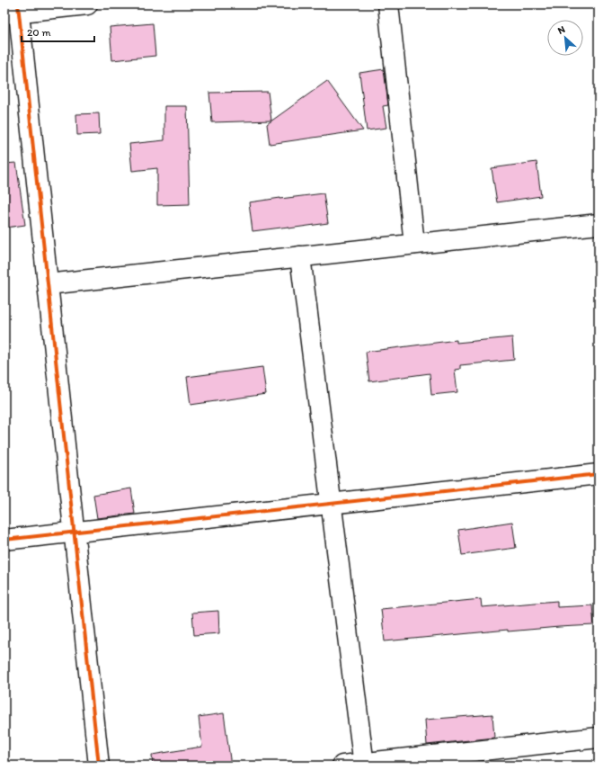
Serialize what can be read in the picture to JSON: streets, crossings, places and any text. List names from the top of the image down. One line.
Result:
{"scale_bar":"20 m","north":"top left"}
